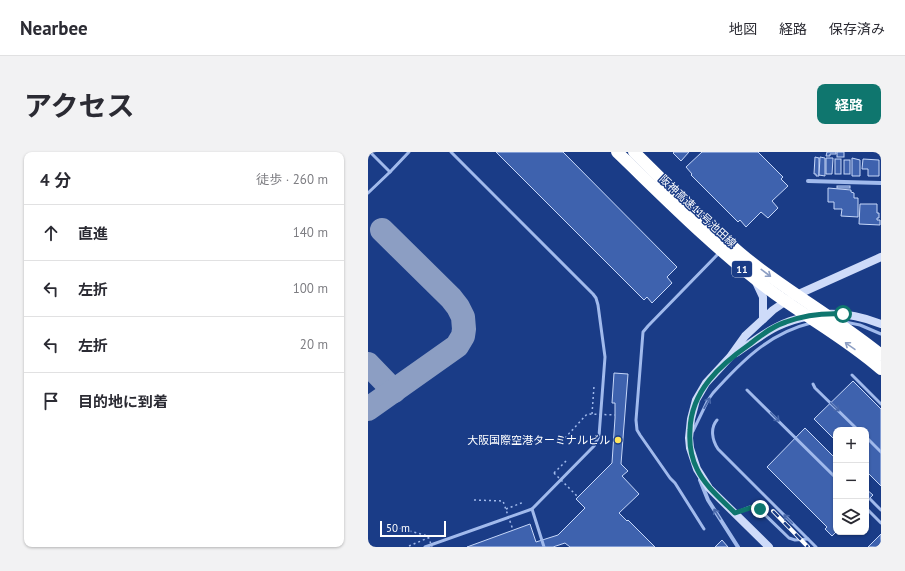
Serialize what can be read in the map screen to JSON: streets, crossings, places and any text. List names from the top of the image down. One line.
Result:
{"streets":{"highway":["阪神高速11号池田線","11"]},"places":["大阪国際空港ターミナルビル"],"scale_bar":"50 m","page":{"header":"Nearbee","nav":["地図","経路","保存済み"],"title":"アクセス","buttons":"経路","heading":["4 分","徒歩 · 260 m"],"list":[["直進","140 m"],["左折","100 m"],["左折","20 m"],"目的地に到着"],"map_buttons":["+","−"],"scale":"50 m"}}
